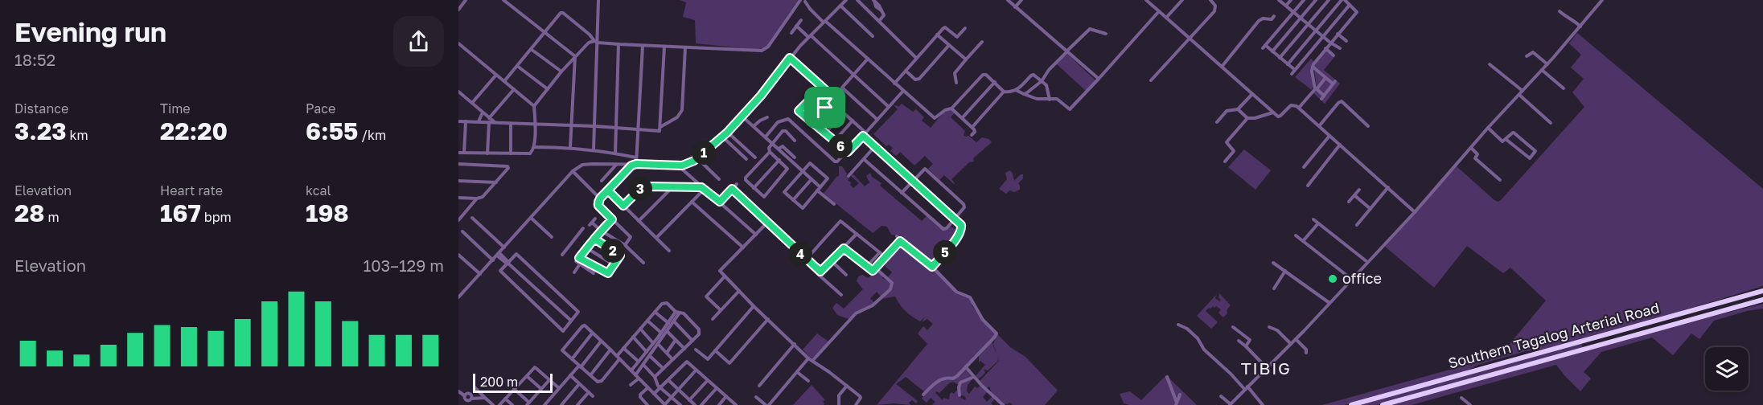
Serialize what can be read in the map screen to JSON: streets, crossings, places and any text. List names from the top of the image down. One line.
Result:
{"streets":{"highway":["Southern Tagalog Arterial Road"]},"districts":["TIBIG"],"places":["office"],"scale_bar":"200 m","page":{"heading":["Evening run","18:52"],"stats":[["Distance","3.23 km"],["Time","22:20"],["Pace","6:55 /km"],["Elevation","28 m"],["Heart rate","167 bpm"],["kcal","198"]],"pins":["6","1","3","2","5","4"],"chart":["Elevation","103–129 m"],"scale":"200 m"}}
